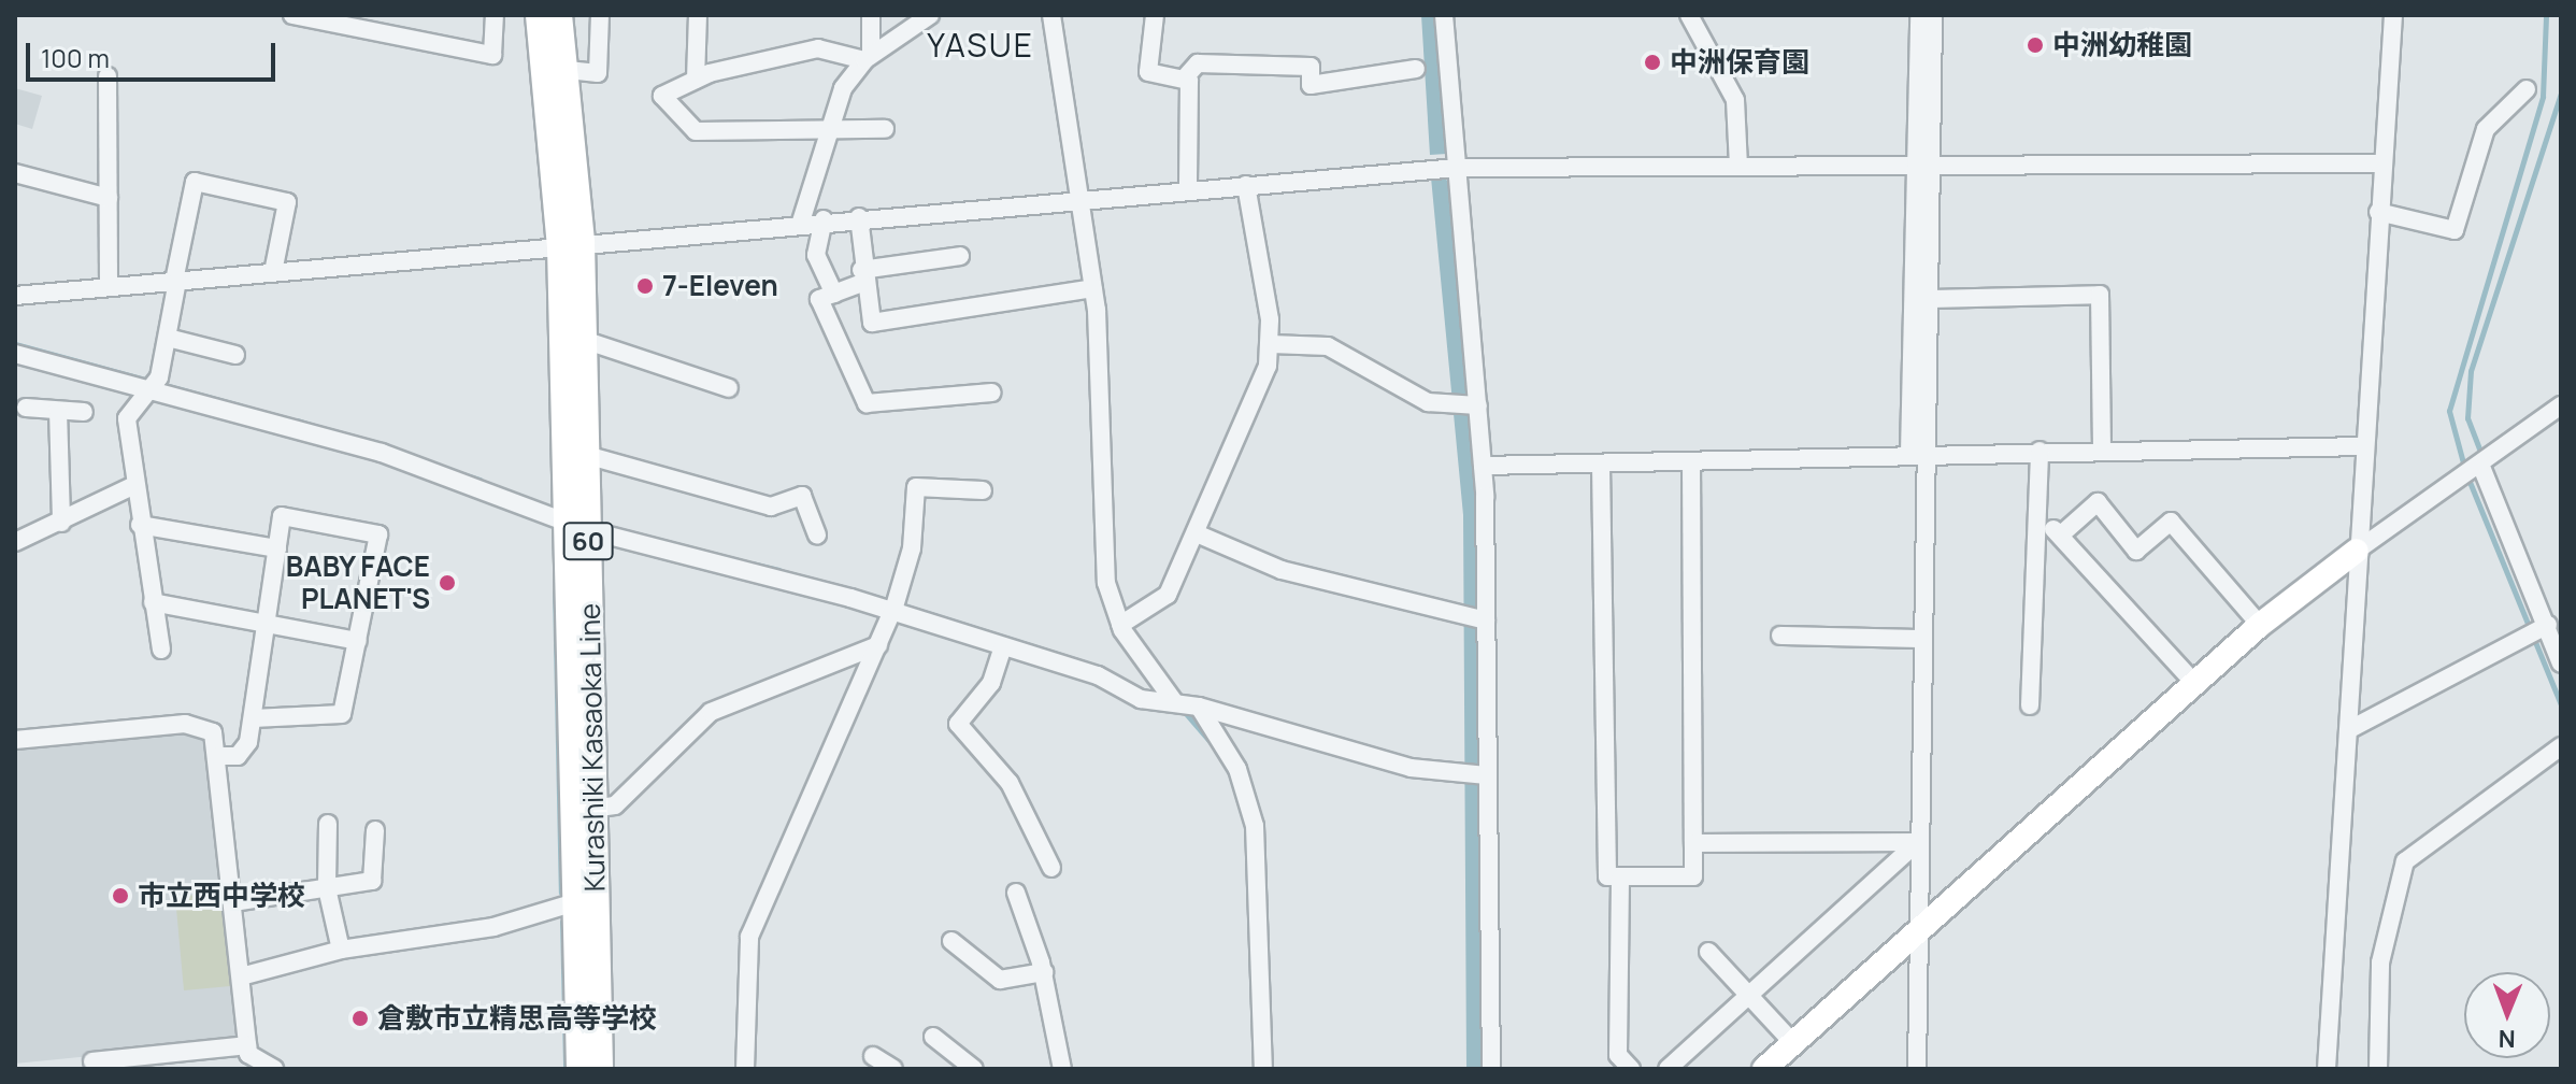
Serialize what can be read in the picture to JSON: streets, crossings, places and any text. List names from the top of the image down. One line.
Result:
{"streets":{"main road":["60","Kurashiki Kasaoka Line"]},"districts":["YASUE"],"places":["中洲幼稚園","中洲保育園","7-Eleven","BABY FACE PLANET'S","市立西中学校","倉敷市立精思高等学校"],"scale_bar":"100 m","north":"bottom"}
